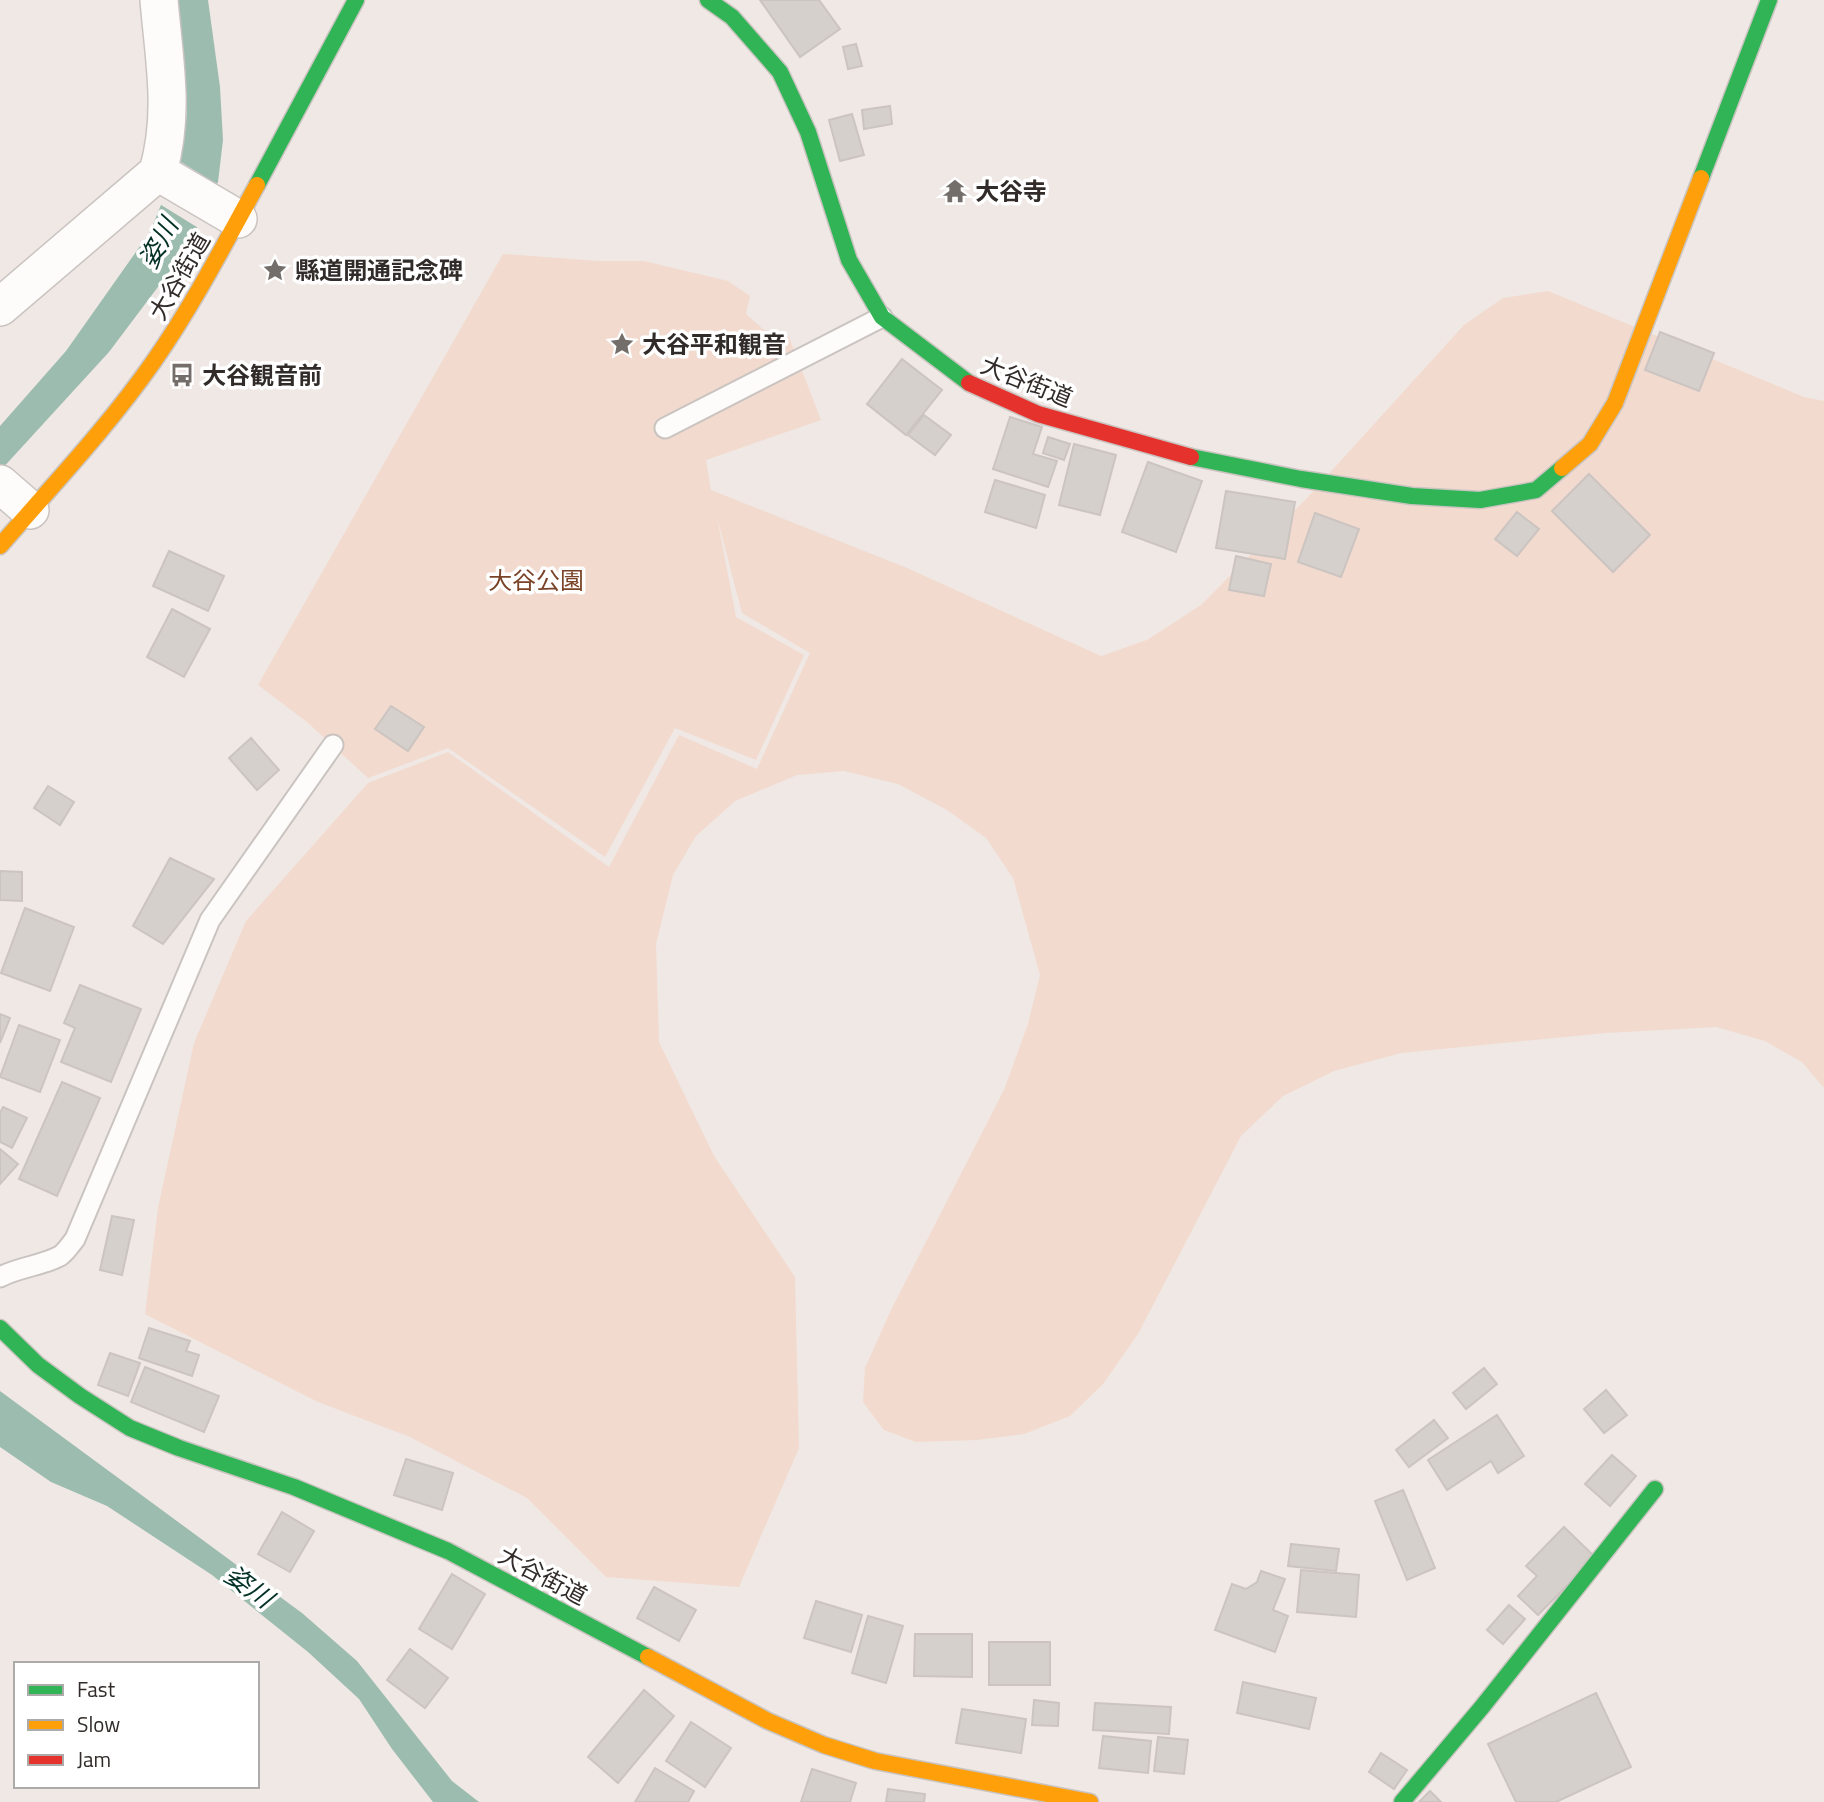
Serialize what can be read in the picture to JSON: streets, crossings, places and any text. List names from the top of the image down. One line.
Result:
{"streets":{"street":["大谷街道"]},"water":["姿川"],"parks":["大谷公園"],"places":{"temple":["大谷寺"],"place":["縣道開通記念碑","大谷平和観音"],"bus stop":["大谷観音前"]},"legend":["Fast","Slow","Jam"]}
